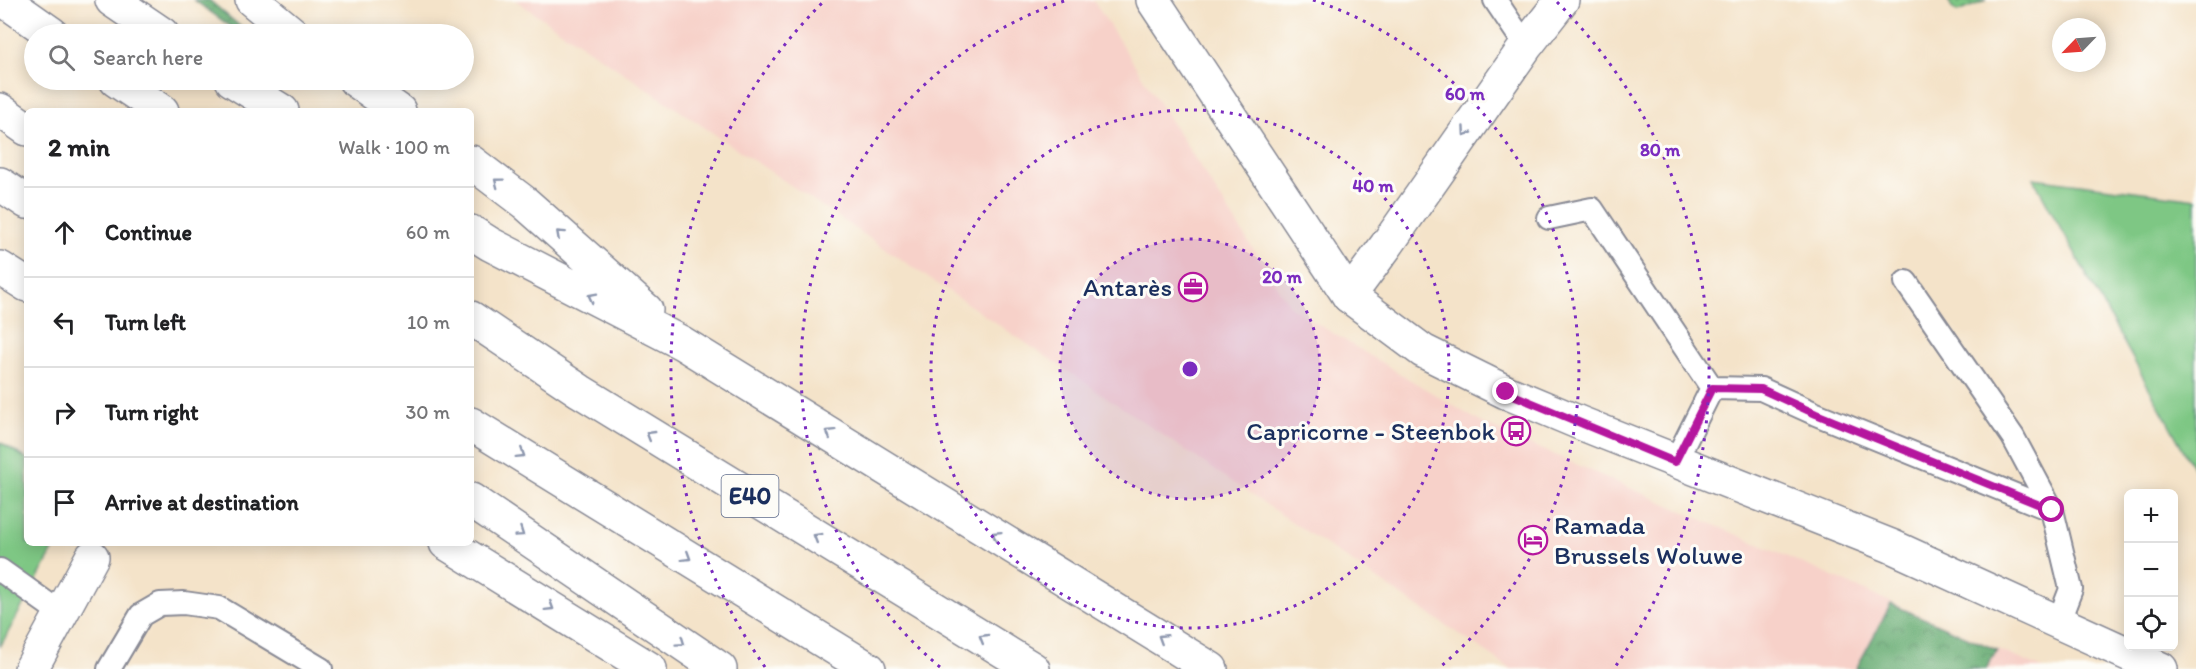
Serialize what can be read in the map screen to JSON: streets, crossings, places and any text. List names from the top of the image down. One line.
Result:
{"streets":{"main road":["E40"]},"places":{"office":["Antarès"],"bus stop":["Capricorne - Steenbok"],"hotel":["Ramada Brussels Woluwe"]},"north":"bottom left","page":{"search":"Search here","heading":["2 min","Walk · 100 m"],"list":[["Continue","60 m"],["Turn left","10 m"],["Turn right","30 m"],"Arrive at destination"],"map_buttons":["+","−"]},"rings":["60 m","80 m","40 m","20 m"]}
